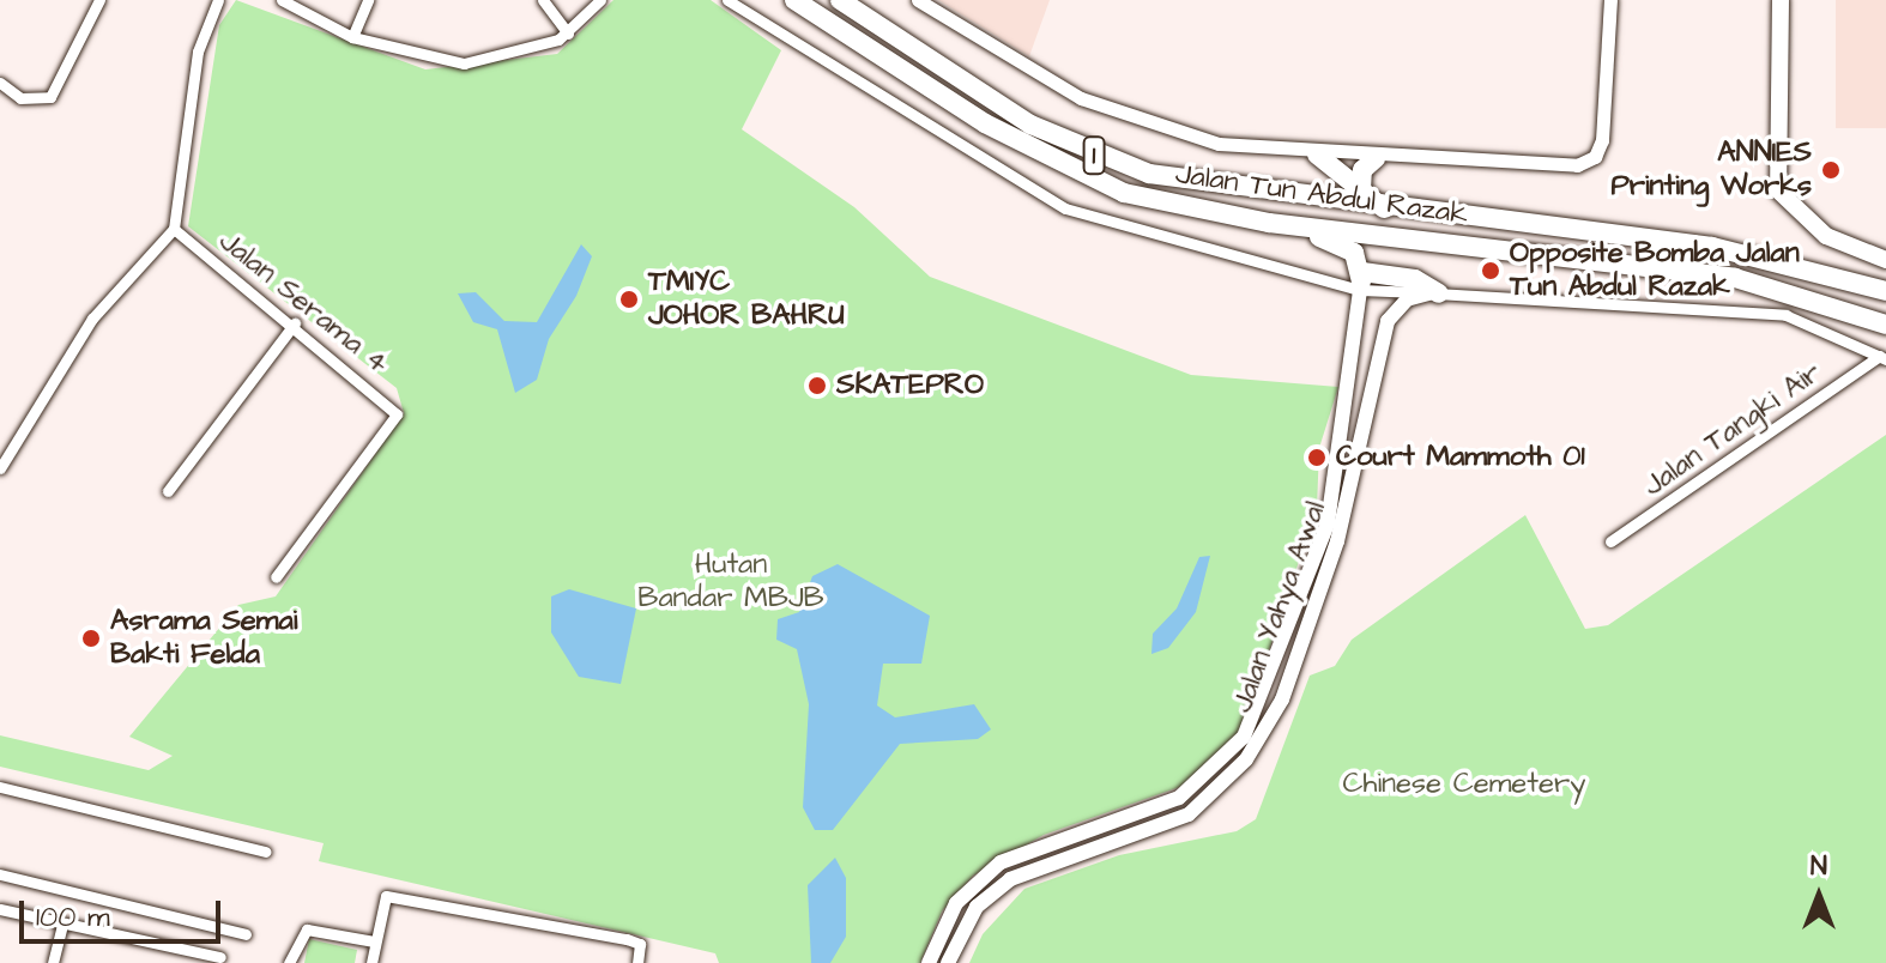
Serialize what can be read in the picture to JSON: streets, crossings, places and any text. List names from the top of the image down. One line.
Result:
{"streets":{"highway":["1","Jalan Tun Abdul Razak"],"main road":["Jalan Yahya Awal"],"street":["Jalan Serama 4","Jalan Tangki Air"]},"parks":["Hutan Bandar MBJB","Chinese Cemetery"],"places":["ANNIES Printing Works","Opposite Bomba Jalan Tun Abdul Razak","TMIYC JOHOR BAHRU","SKATEPRO","Court Mammoth 01","Asrama Semai Bakti Felda"],"scale_bar":"100 m","north":"top"}
